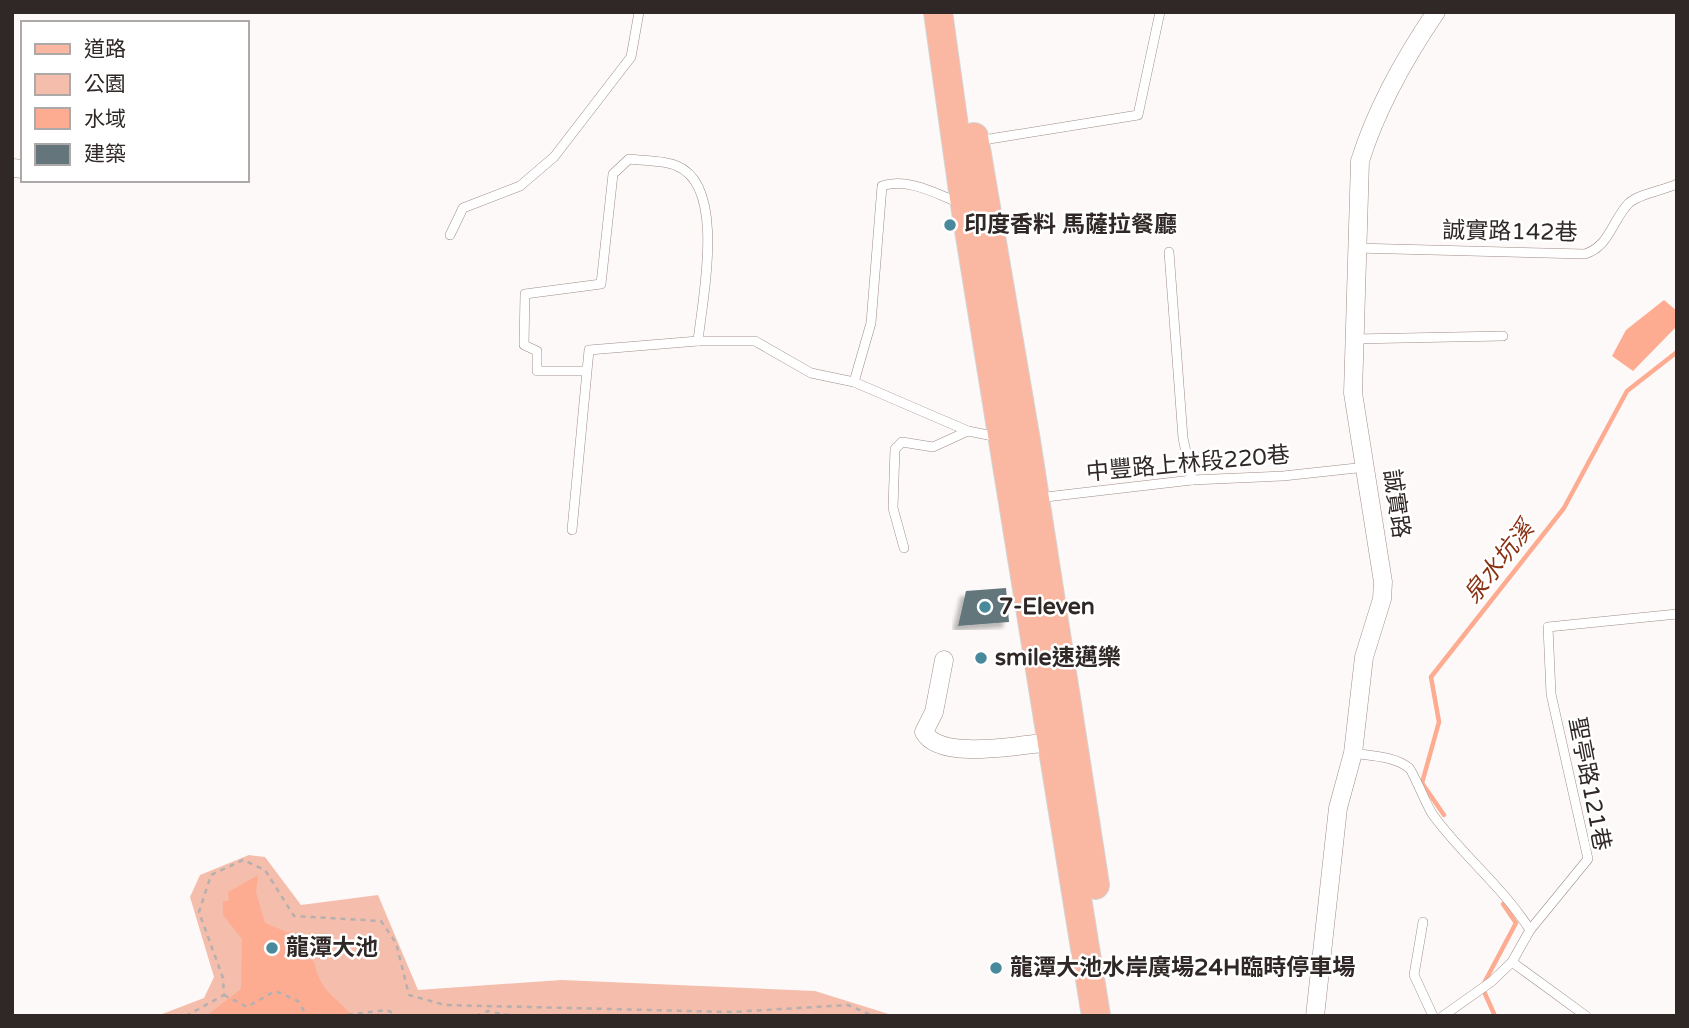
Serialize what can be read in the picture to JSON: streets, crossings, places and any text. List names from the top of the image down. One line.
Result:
{"streets":{"street":["誠實路"],"lane":["誠實路142巷","中豐路上林段220巷","聖亭路121巷"]},"crossings":[["誠實路142巷","誠實路"],["中豐路上林段220巷","誠實路"]],"water":["泉水坑溪"],"places":["印度香料 馬薩拉餐廳","7-Eleven","smile速邁樂","龍潭大池","龍潭大池水岸廣場24H臨時停車場"],"legend":["道路","公園","水域","建築"]}
